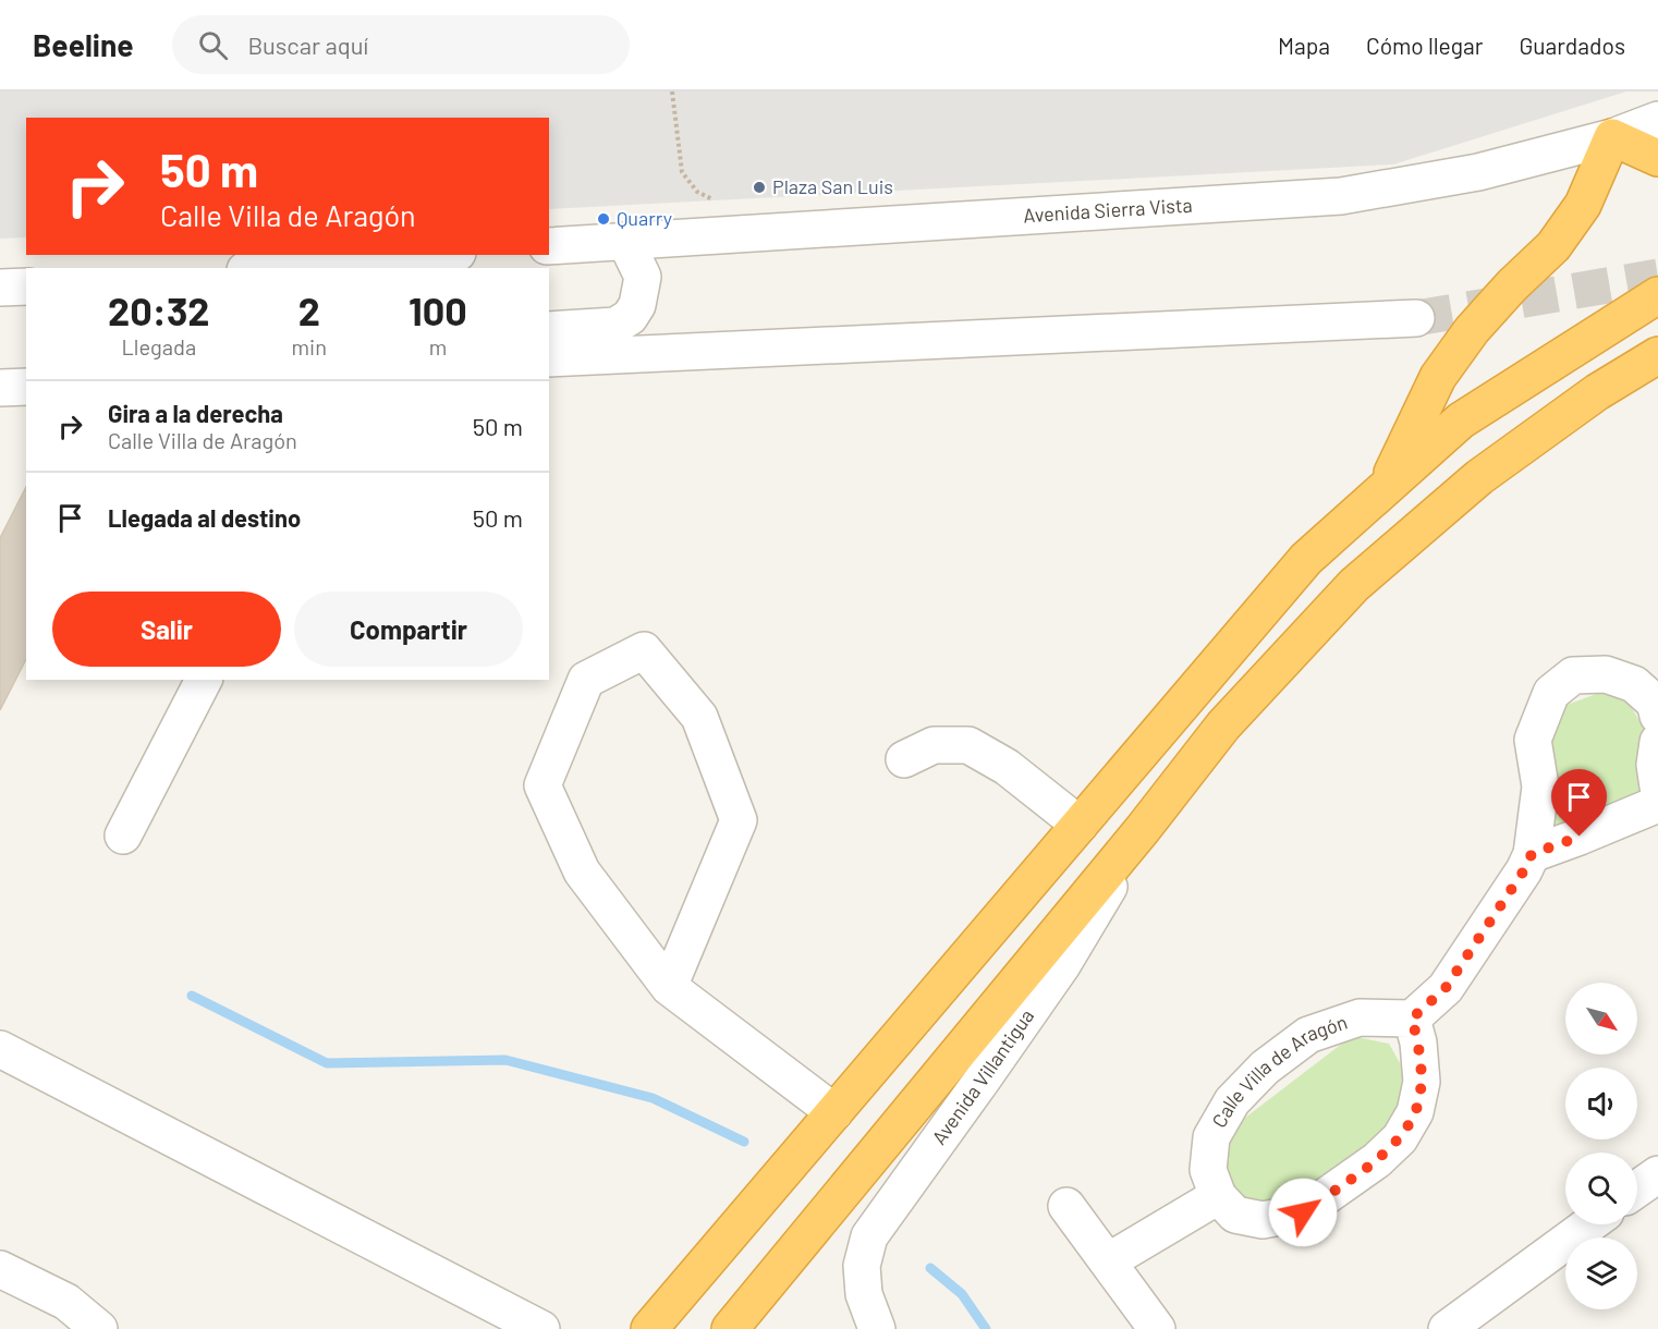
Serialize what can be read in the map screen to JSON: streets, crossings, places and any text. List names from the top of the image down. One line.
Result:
{"streets":{"street":["Avenida Sierra Vista","Avenida Villantigua","Calle Villa de Aragón"]},"places":["Plaza San Luis","Quarry"],"north":"bottom right","page":{"header":"Beeline","search":"Buscar aquí","nav":["Mapa","Cómo llegar","Guardados"],"turn":["50 m","Calle Villa de Aragón"],"eta":["20:32","Llegada","2","min","100","m"],"list":[{"name":"Gira a la derecha","note":"Calle Villa de Aragón","value":"50 m"},{"name":"Llegada al destino","value":"50 m"}],"buttons":["Salir","Compartir"]}}
